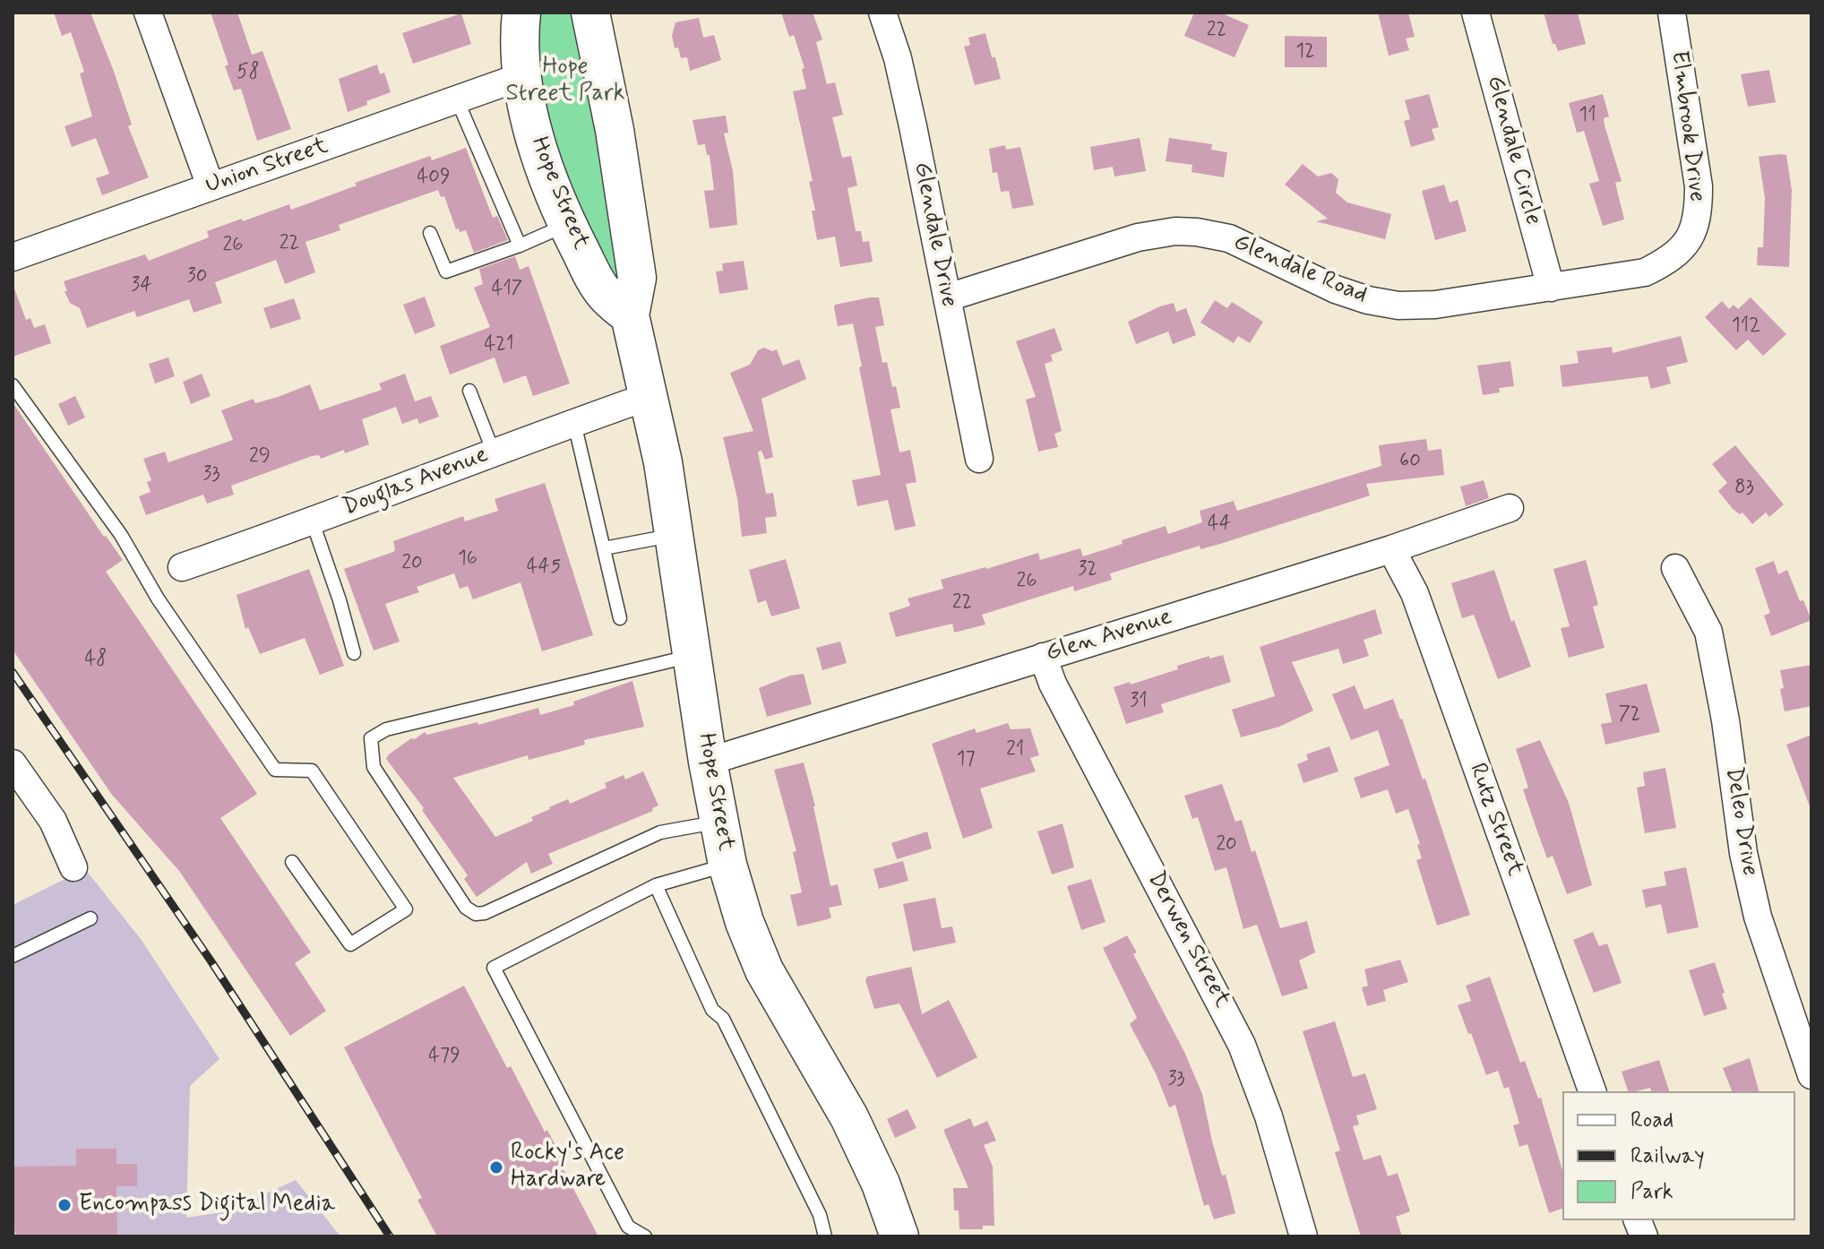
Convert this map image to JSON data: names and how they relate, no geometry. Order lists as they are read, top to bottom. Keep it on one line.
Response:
{"streets":{"main road":["Hope Street"],"street":["Elmbrook Drive","Glendale Circle","Union Street","Glendale Drive","Glendale Road","Douglas Avenue","Glen Avenue","Rutz Street","Deleo Drive","Derwen Street"]},"crossings":[["Elmbrook Drive","Glendale Road"],["Glendale Circle","Glendale Road"],["Union Street","Hope Street"],["Hope Street","Douglas Avenue"],["Hope Street","Glen Avenue"],["Glendale Drive","Glendale Road"],["Glen Avenue","Rutz Street"],["Glen Avenue","Derwen Street"]],"parks":["Hope Street Park"],"places":["Rocky's Ace Hardware","Encompass Digital Media"],"house_numbers":["22","12","58","11","409","22","26","30","34","417","112","421","29","60","33","83","44","16","20","445","32","26","22","48","31","72","21","17","20","479","33"],"legend":["Road","Railway","Park"]}
